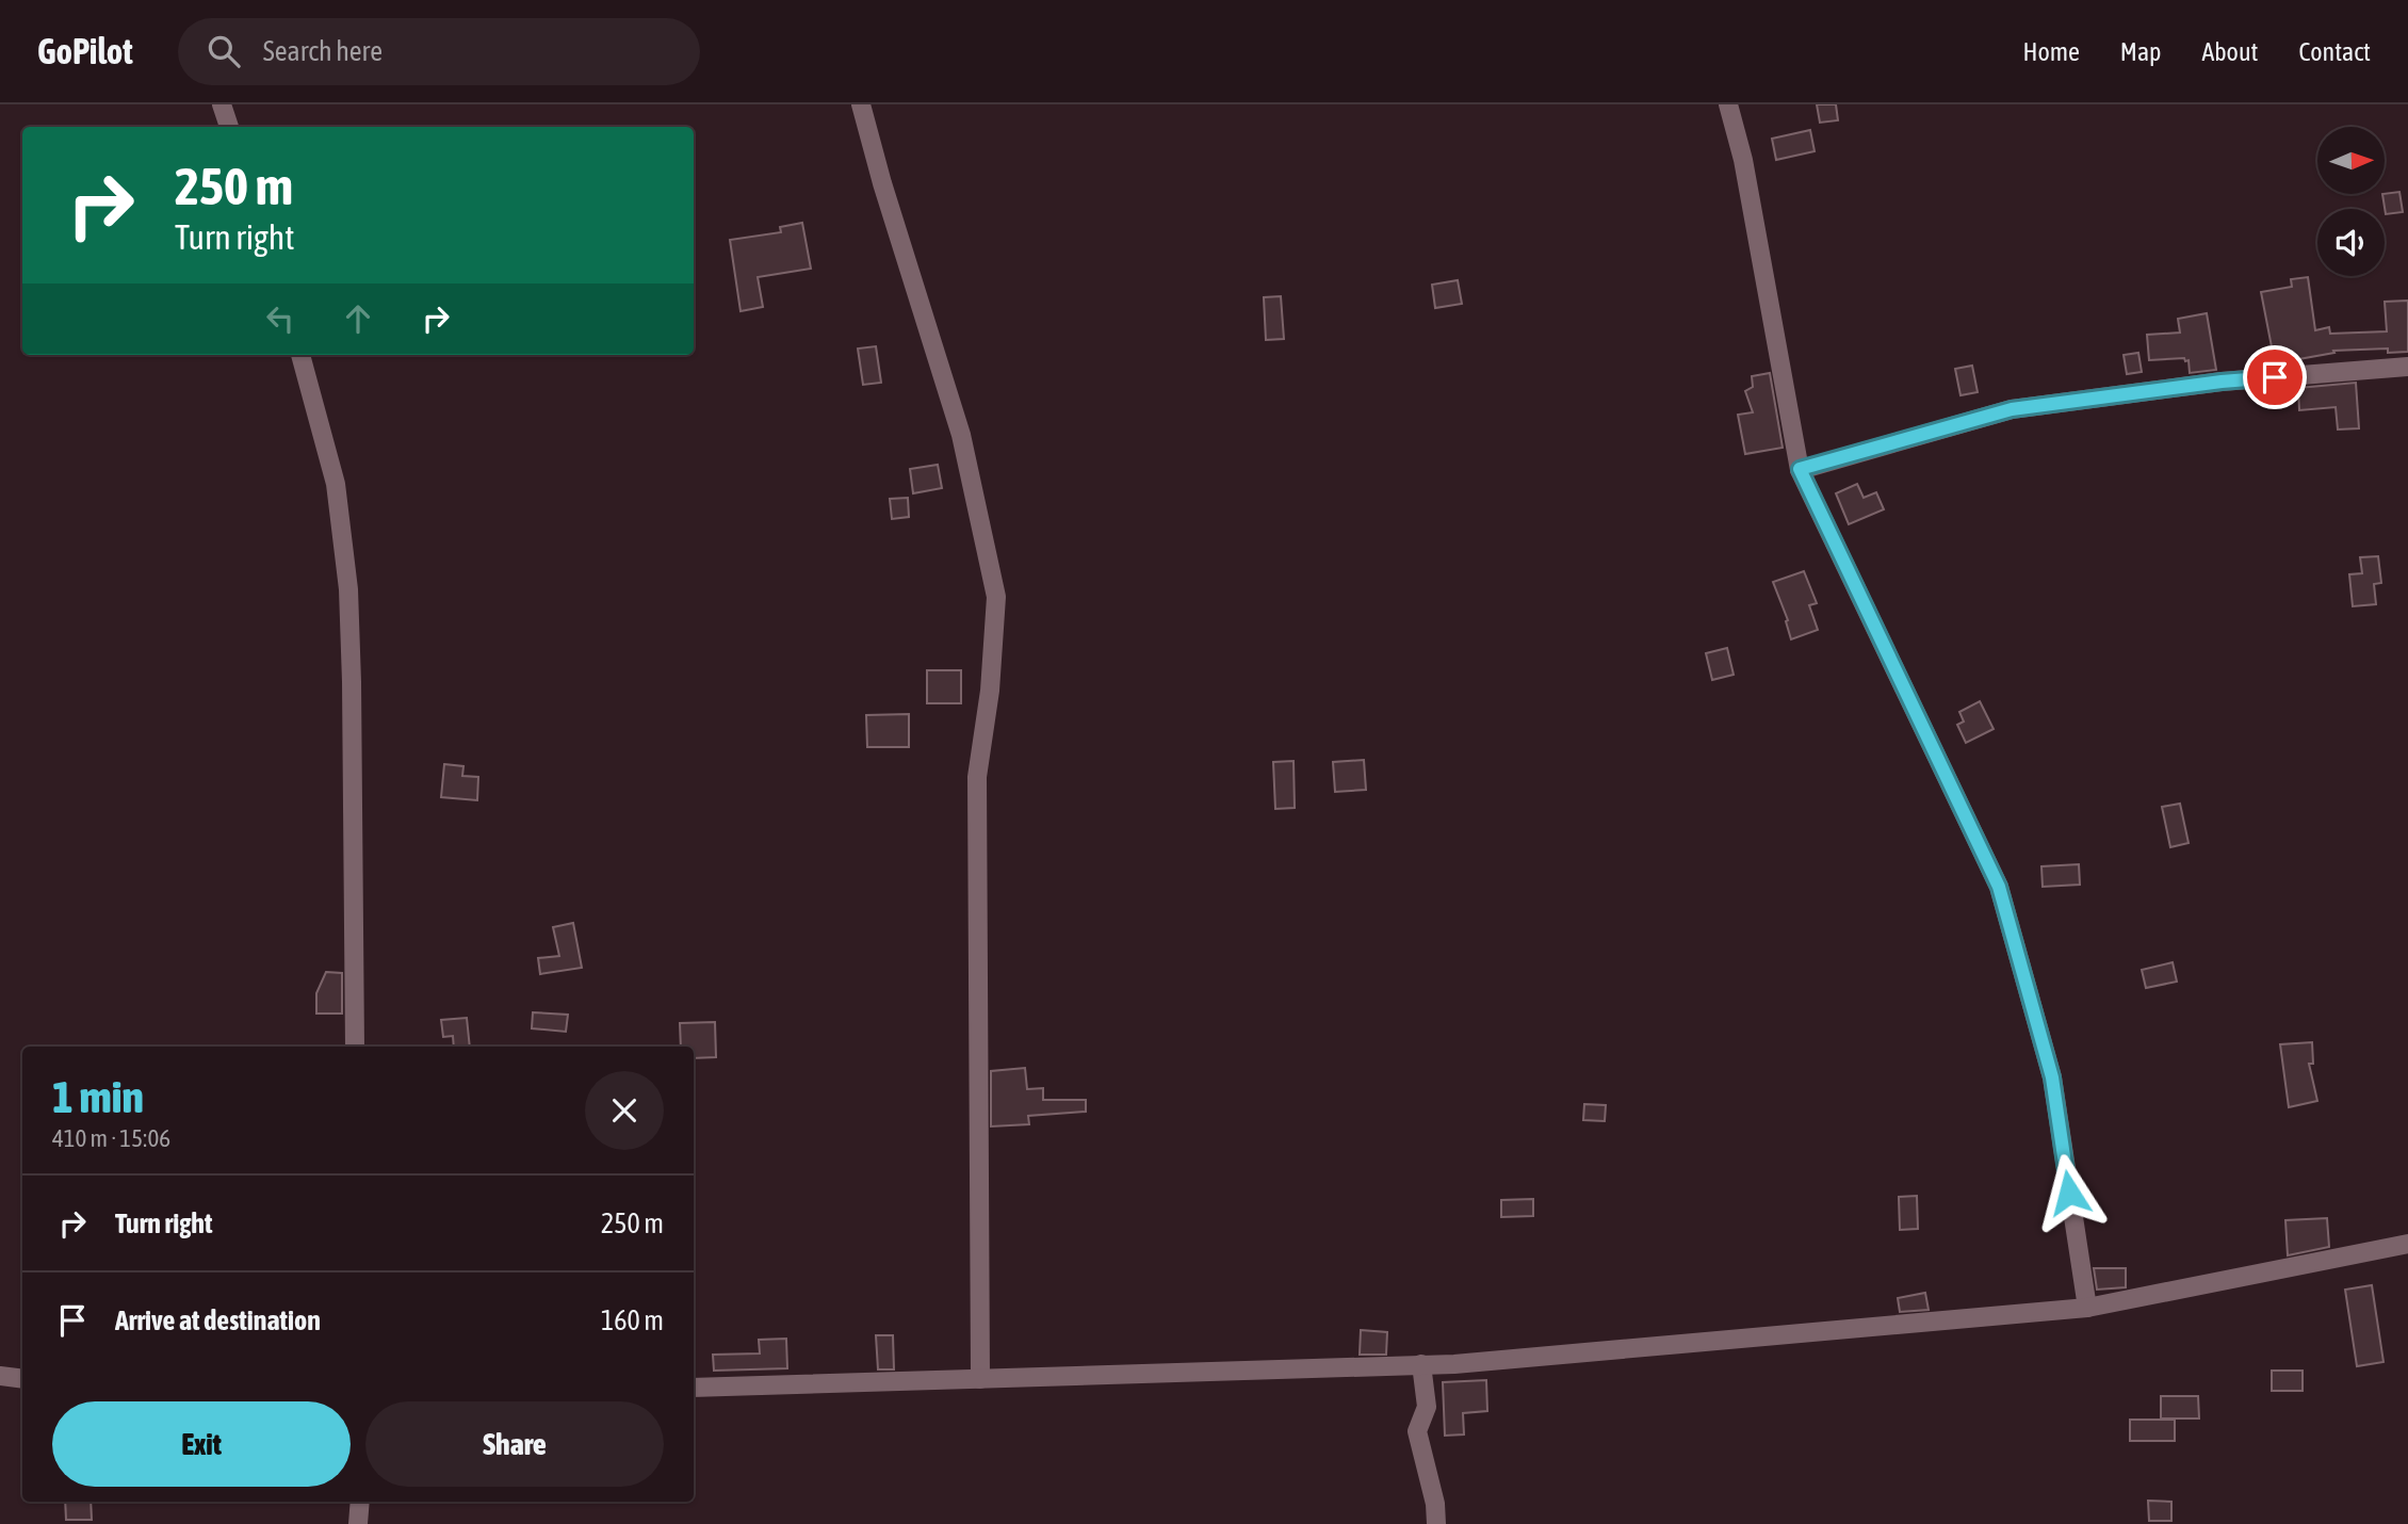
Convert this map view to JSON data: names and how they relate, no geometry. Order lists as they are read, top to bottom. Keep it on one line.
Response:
{"north":"right","page":{"header":"GoPilot","search":"Search here","nav":["Home","Map","About","Contact"],"turn":["250 m","Turn right"],"heading":["1 min","410 m · 15:06"],"list":[{"name":"Turn right","value":"250 m"},{"name":"Arrive at destination","value":"160 m"}],"buttons":["Exit","Share"]}}
